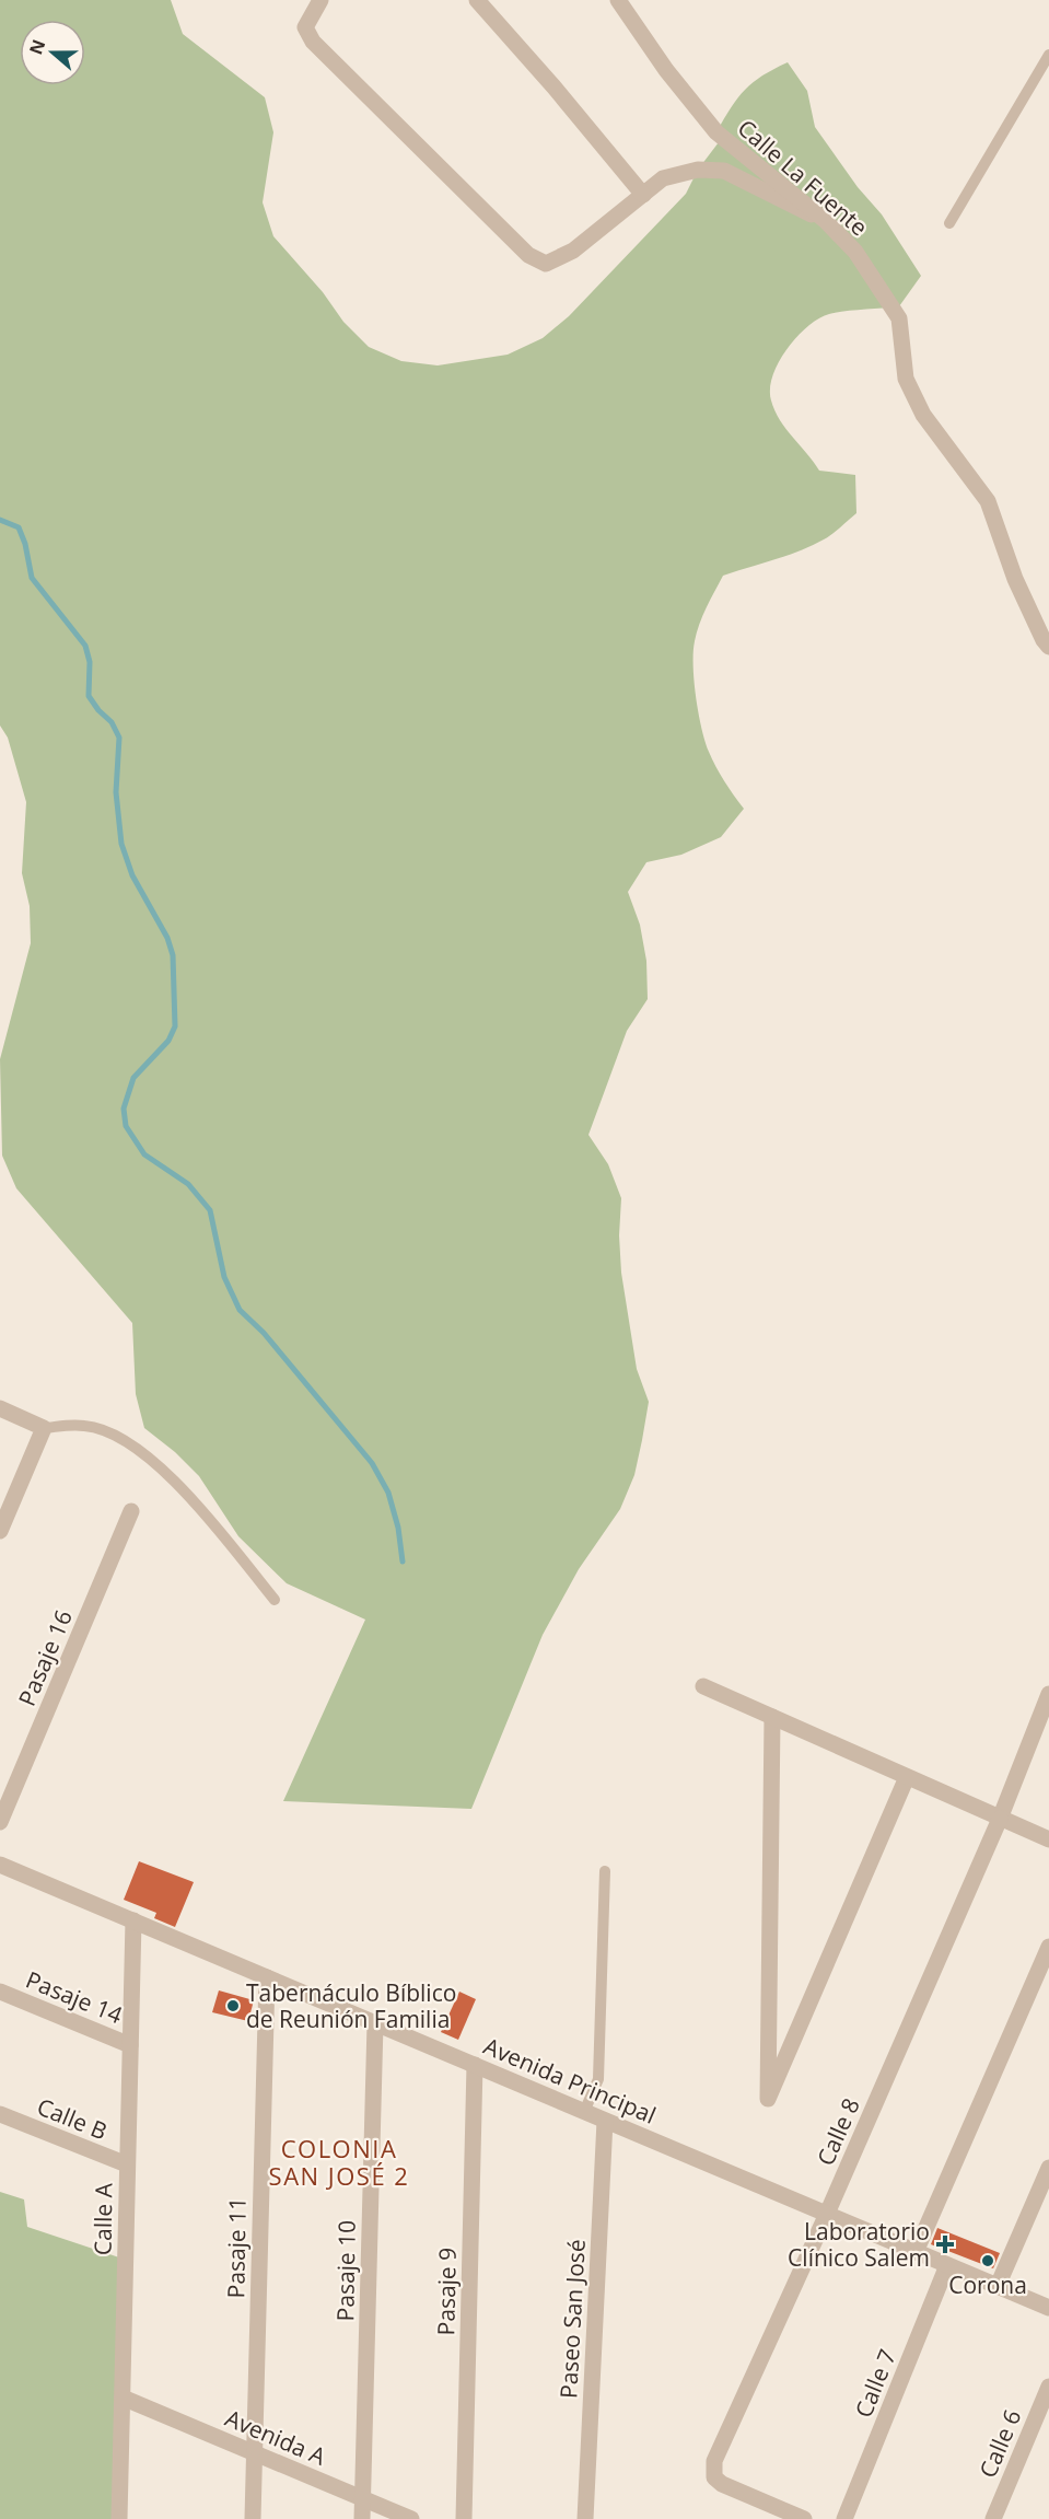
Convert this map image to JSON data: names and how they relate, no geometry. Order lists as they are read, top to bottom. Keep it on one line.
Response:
{"streets":{"street":["Calle La Fuente","Pasaje 16","Pasaje 14","Avenida Principal","Calle B","Calle 8","Calle A","Pasaje 11","Pasaje 10","Pasaje 9","Paseo San José","Calle 7","Avenida A","Calle 6"]},"crossings":[["Pasaje 14","Calle A"],["Avenida Principal","Calle 8"],["Avenida Principal","Calle A"],["Avenida Principal","Pasaje 11"],["Avenida Principal","Pasaje 10"],["Avenida Principal","Pasaje 9"],["Avenida Principal","Paseo San José"],["Avenida Principal","Calle 7"],["Calle B","Calle A"],["Calle A","Avenida A"],["Pasaje 11","Avenida A"],["Pasaje 10","Avenida A"]],"districts":["COLONIA SAN JOSÉ 2"],"places":{"other":["Tabernáculo Bíblico de Reunión Familia","Corona"],"health":["Laboratorio Clínico Salem"]},"north":"left"}
